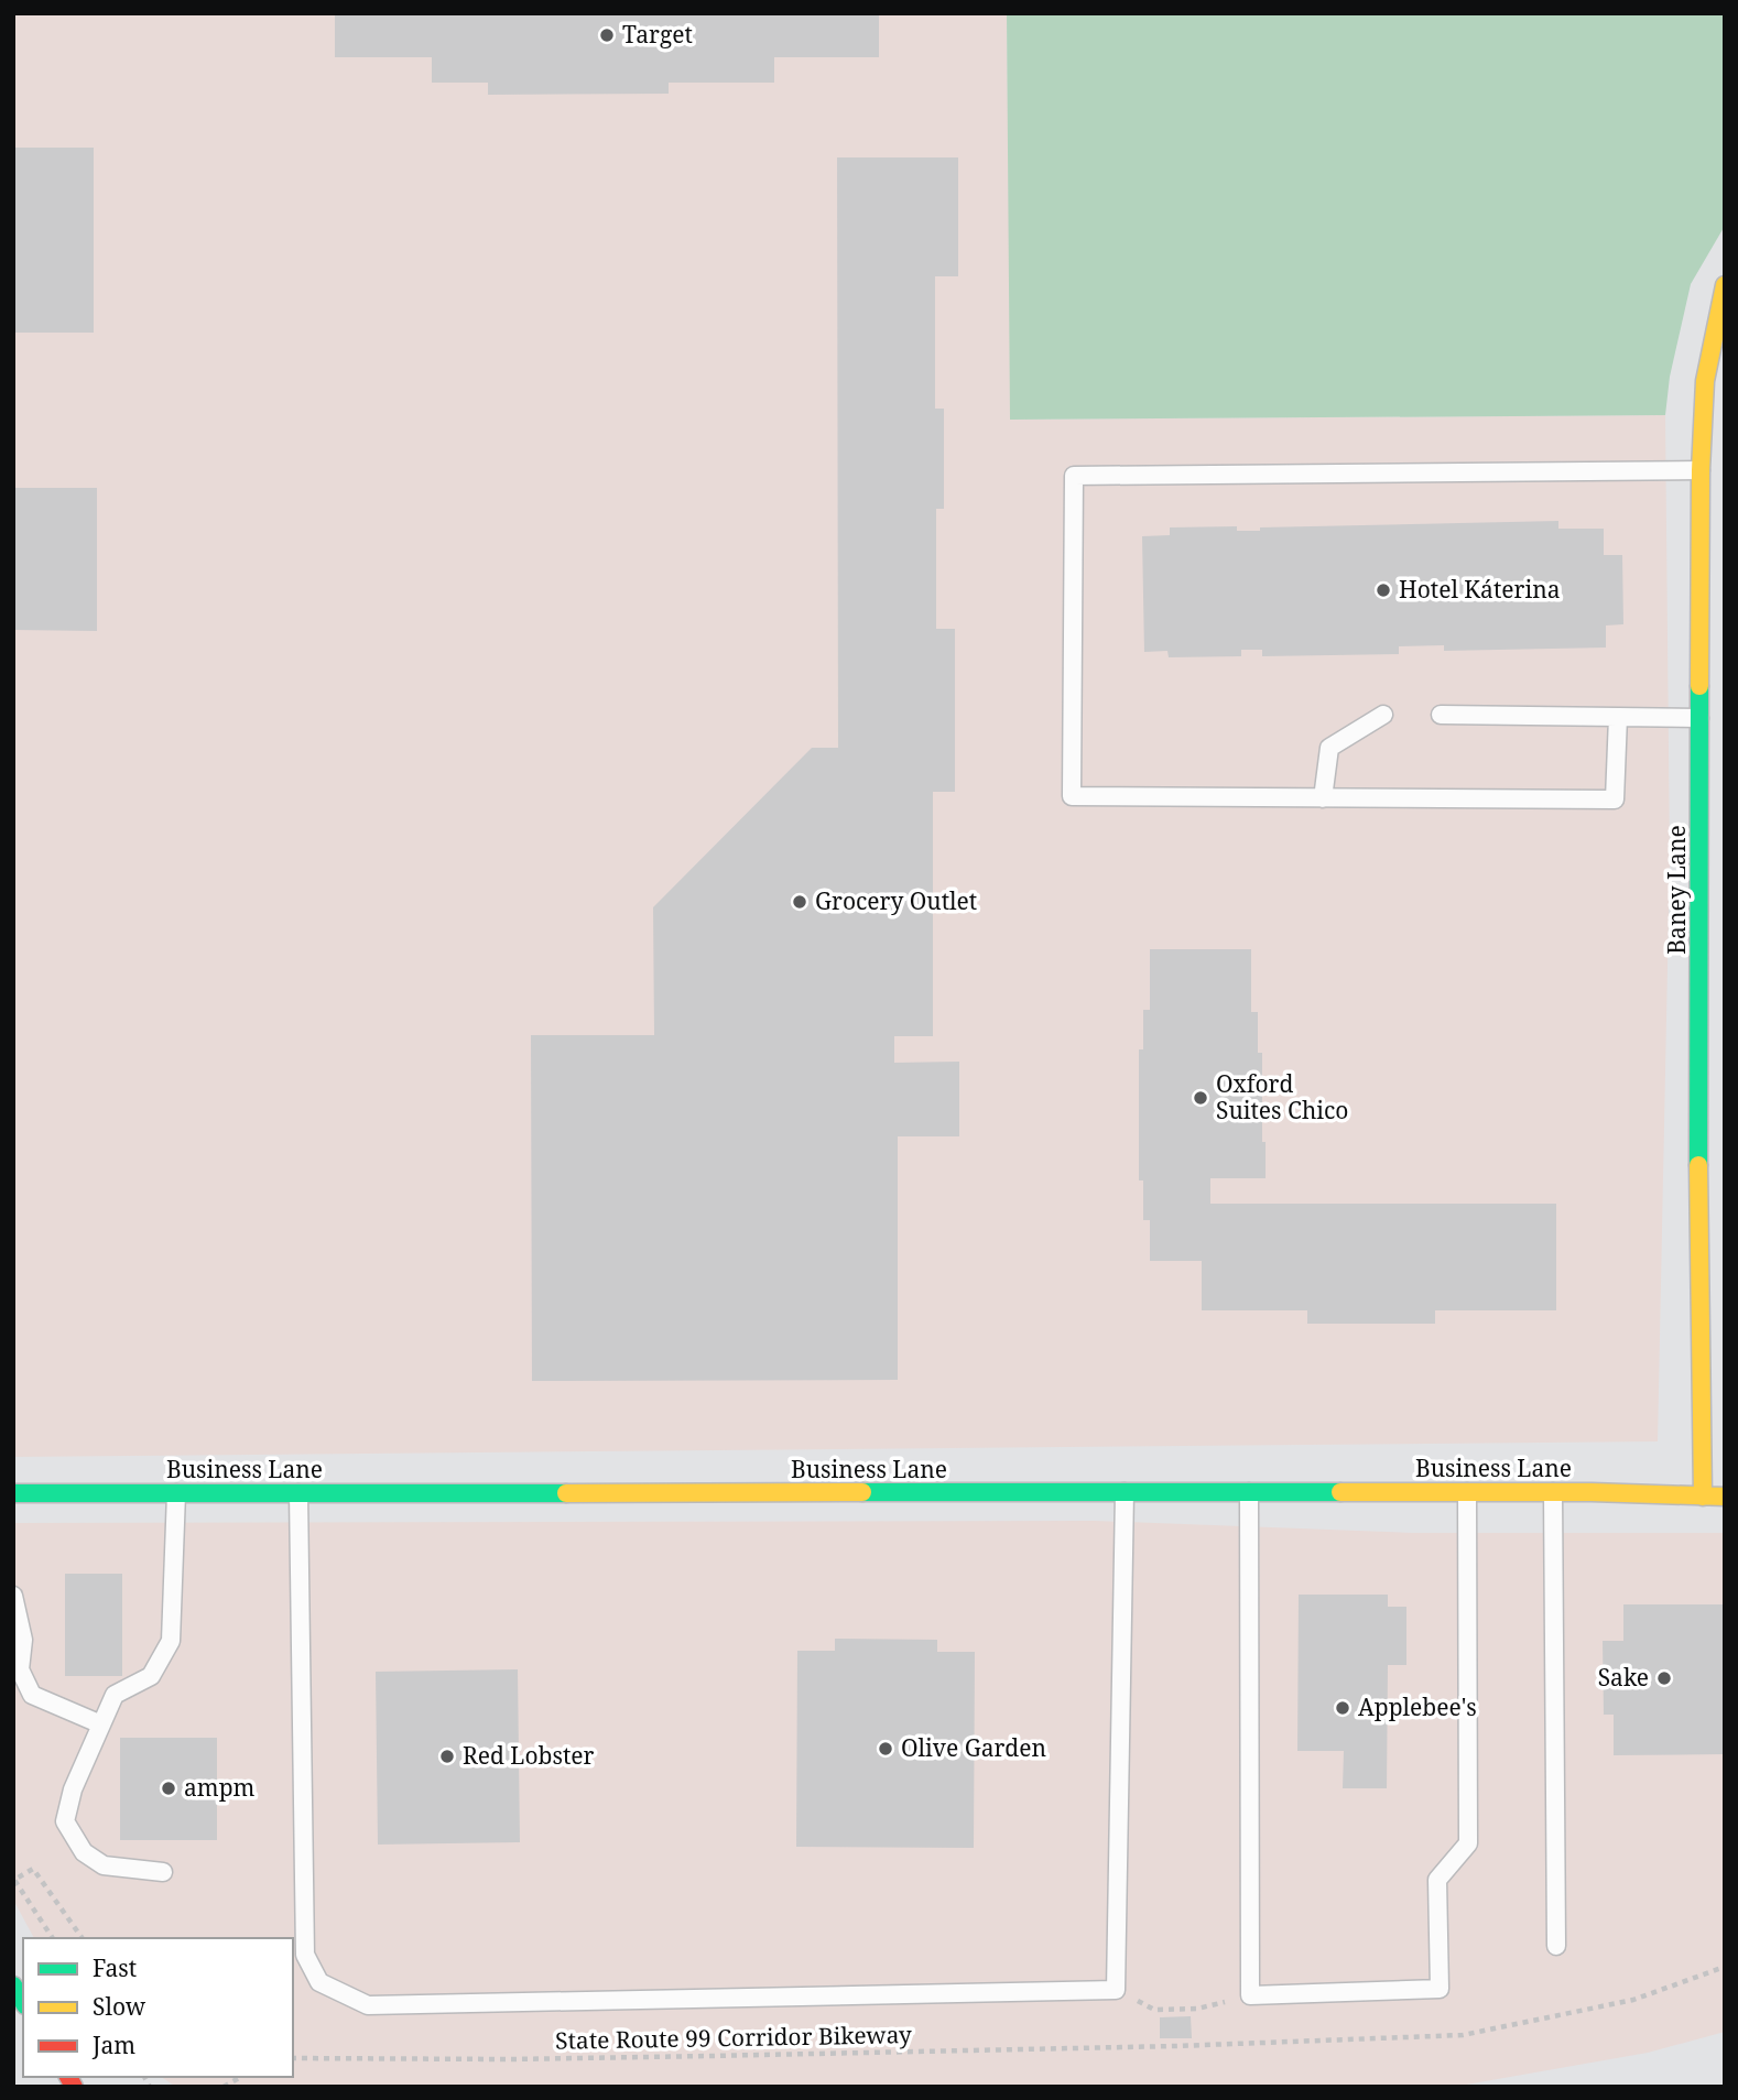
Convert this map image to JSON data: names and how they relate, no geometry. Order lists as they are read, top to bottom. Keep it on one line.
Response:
{"streets":{"street":["Baney Lane","Business Lane"],"path":["State Route 99 Corridor Bikeway"]},"crossings":[["Baney Lane","Business Lane"]],"places":["Target","Hotel Káterina","Grocery Outlet","Oxford Suites Chico","Sake","Applebee's","Olive Garden","Red Lobster","ampm"],"legend":["Fast","Slow","Jam"]}
